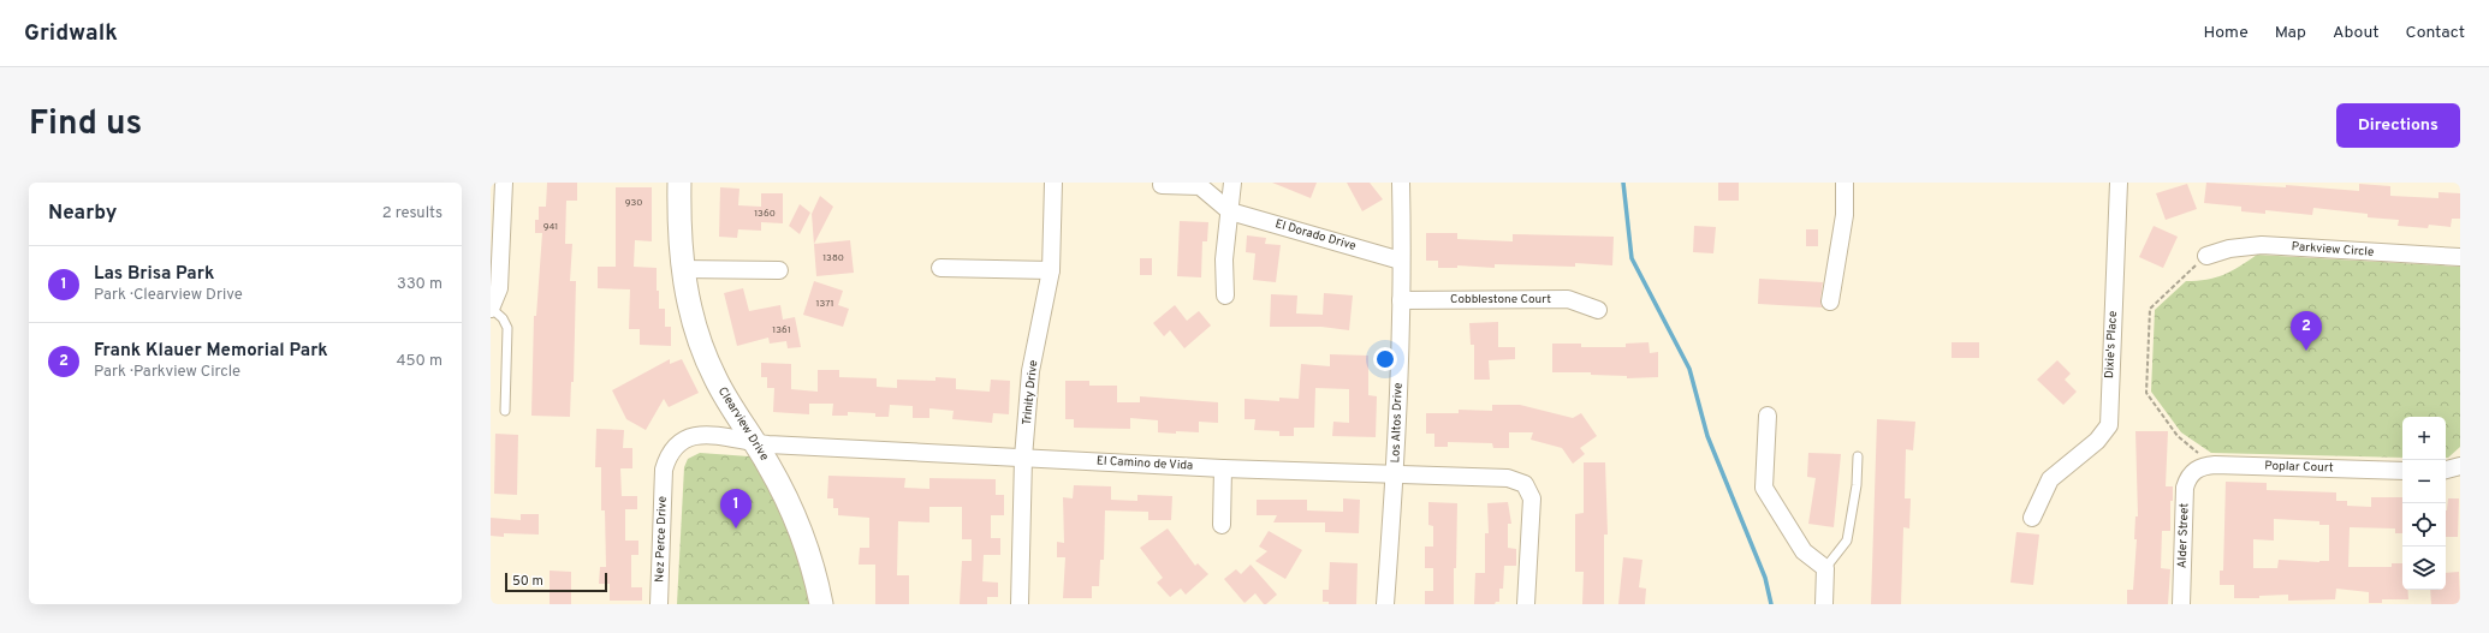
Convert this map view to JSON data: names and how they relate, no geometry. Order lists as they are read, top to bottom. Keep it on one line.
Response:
{"streets":{"street":["El Dorado Drive","Parkview Circle","Cobblestone Court","Dixie's Place","Trinity Drive","Los Altos Drive","Clearview Drive","El Camino de Vida","Poplar Court","Alder Street","Nez Perce Drive"]},"crossings":[["El Dorado Drive","Los Altos Drive"],["Cobblestone Court","Los Altos Drive"],["Trinity Drive","El Camino de Vida"],["Los Altos Drive","El Camino de Vida"],["Clearview Drive","El Camino de Vida"],["El Camino de Vida","Nez Perce Drive"],["Poplar Court","Alder Street"]],"house_numbers":["930","1360","941","1380","1371","1361"],"scale_bar":"50 m","page":{"header":"Gridwalk","nav":["Home","Map","About","Contact"],"title":"Find us","buttons":"Directions","heading":["Nearby","2 results"],"list":[{"mark":"1","name":"Las Brisa Park","note":"Park · Clearview Drive","value":"330 m"},{"mark":"2","name":"Frank Klauer Memorial Park","note":"Park · Parkview Circle","value":"450 m"}],"pins":["2","1"],"map_buttons":["+","−"],"scale":"50 m"}}
